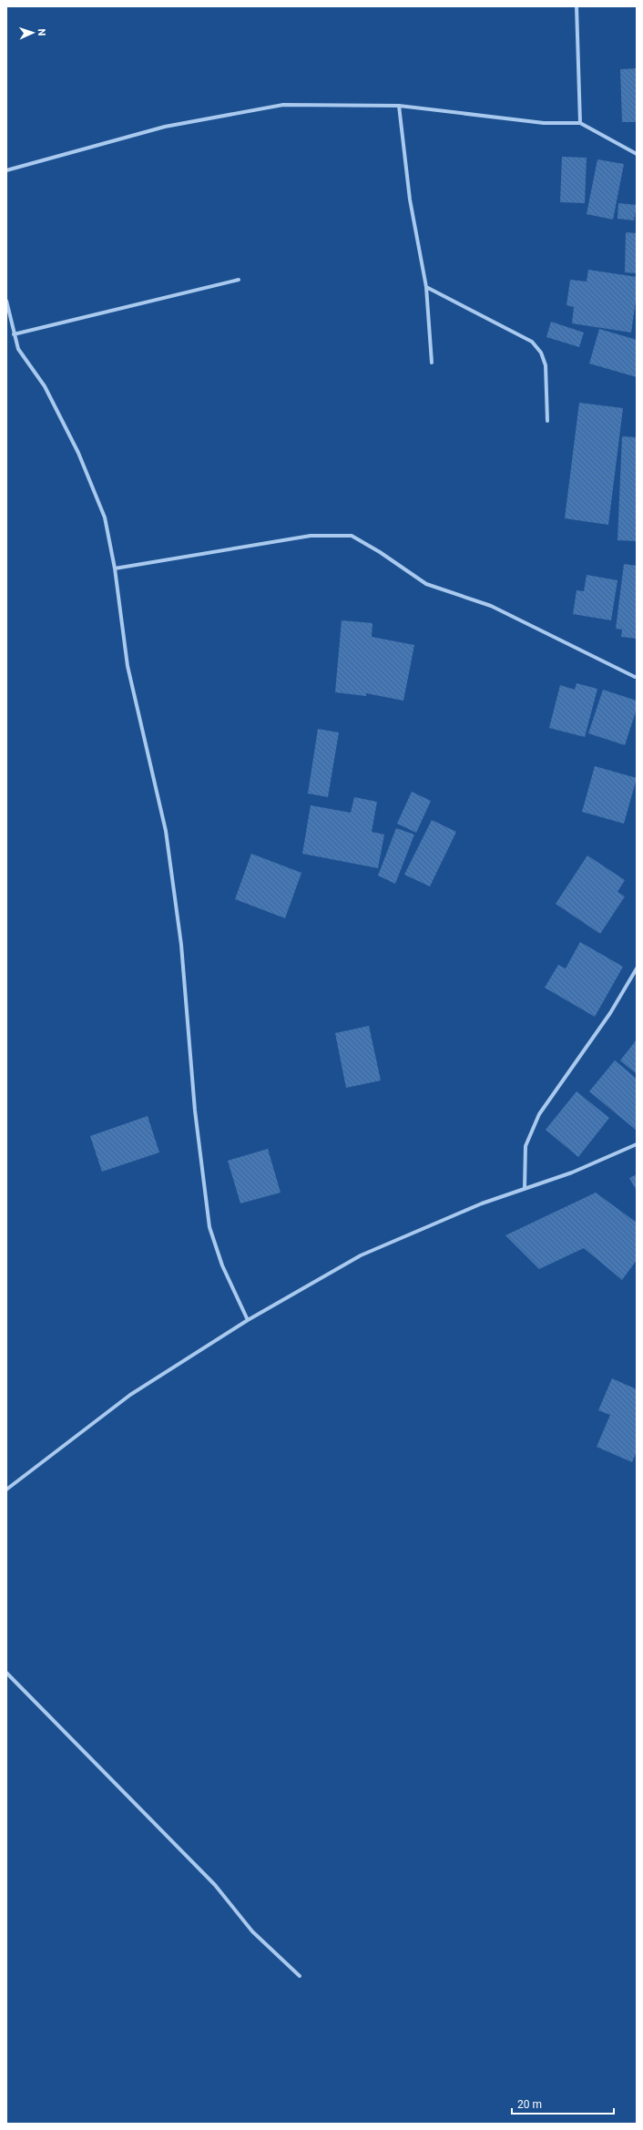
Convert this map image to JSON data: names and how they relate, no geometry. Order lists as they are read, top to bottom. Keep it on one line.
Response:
{"scale_bar":"20 m","north":"right"}
